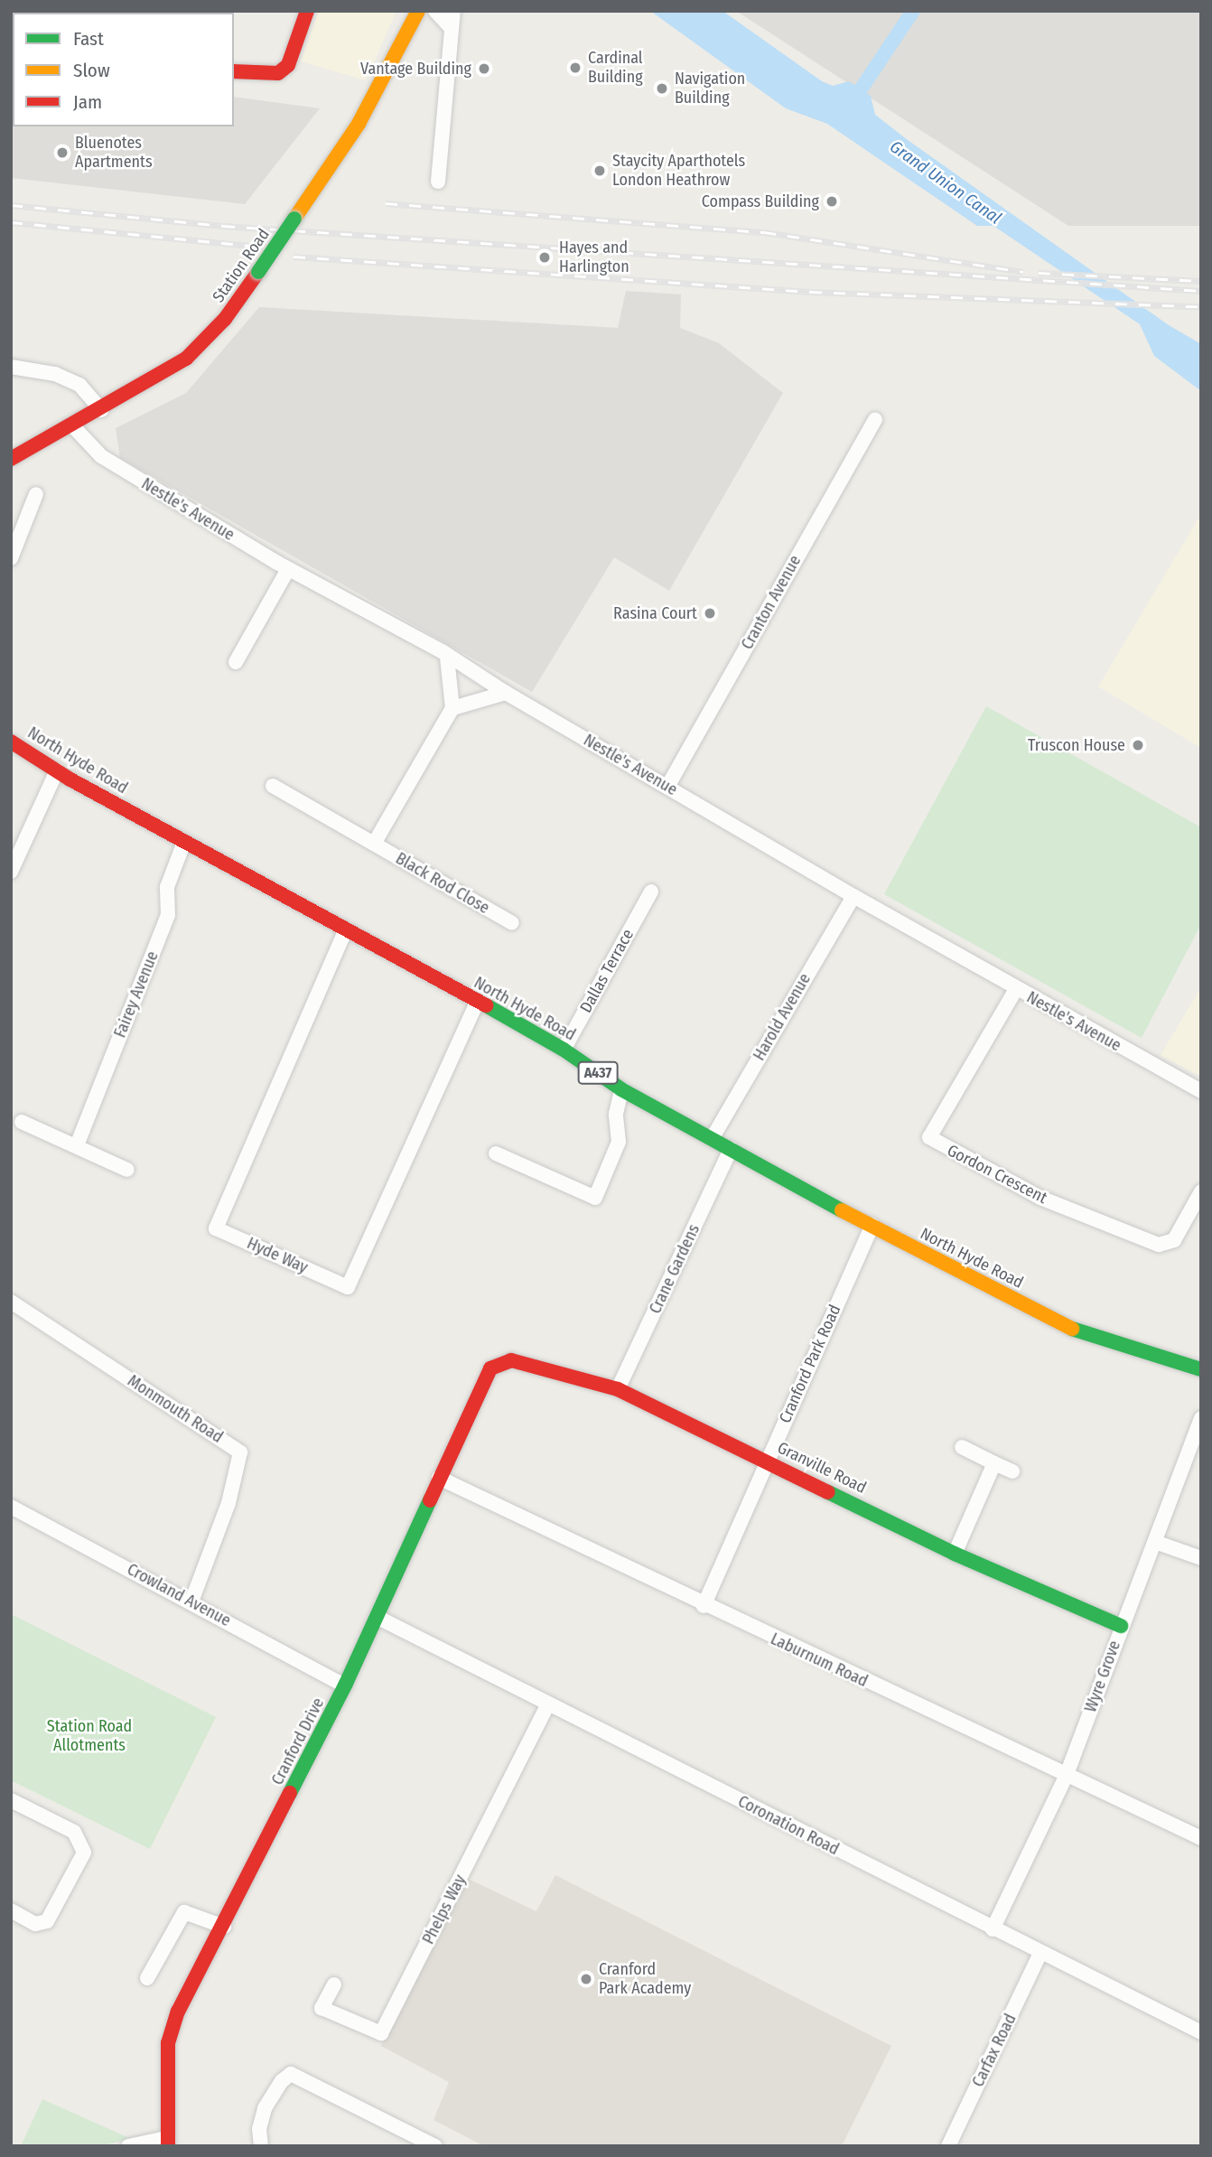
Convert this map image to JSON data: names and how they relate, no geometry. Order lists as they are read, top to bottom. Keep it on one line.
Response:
{"streets":{"street":["Station Road","Nestle's Avenue","Cranton Avenue","North Hyde Road","Black Rod Close","Dallas Terrace","Fairey Avenue","Harold Avenue","A437","Gordon Crescent","Hyde Way","Crane Gardens","Cranford Park Road","Monmouth Road","Granville Road","Crowland Avenue","Laburnum Road","Wyre Grove","Cranford Drive","Coronation Road","Phelps Way","Carfax Road"]},"crossings":[["Station Road","Nestle's Avenue"],["Nestle's Avenue","Cranton Avenue"],["Nestle's Avenue","Harold Avenue"],["Nestle's Avenue","Gordon Crescent"],["North Hyde Road","Dallas Terrace"],["North Hyde Road","Fairey Avenue"],["North Hyde Road","Harold Avenue"],["North Hyde Road","Hyde Way"],["North Hyde Road","Crane Gardens"],["North Hyde Road","Cranford Park Road"],["Crane Gardens","Granville Road"],["Cranford Park Road","Granville Road"],["Cranford Park Road","Laburnum Road"],["Monmouth Road","Crowland Avenue"],["Granville Road","Wyre Grove"],["Granville Road","Cranford Drive"],["Crowland Avenue","Cranford Drive"],["Laburnum Road","Wyre Grove"],["Laburnum Road","Cranford Drive"],["Wyre Grove","Coronation Road"],["Cranford Drive","Coronation Road"],["Coronation Road","Phelps Way"],["Coronation Road","Carfax Road"]],"water":["Grand Union Canal"],"parks":["Station Road Allotments"],"places":["Cardinal Building","Vantage Building","Navigation Building","Bluenotes Apartments","Staycity Aparthotels London Heathrow","Compass Building","Hayes and Harlington","Rasina Court","Truscon House","Cranford Park Academy"],"legend":["Fast","Slow","Jam"]}
